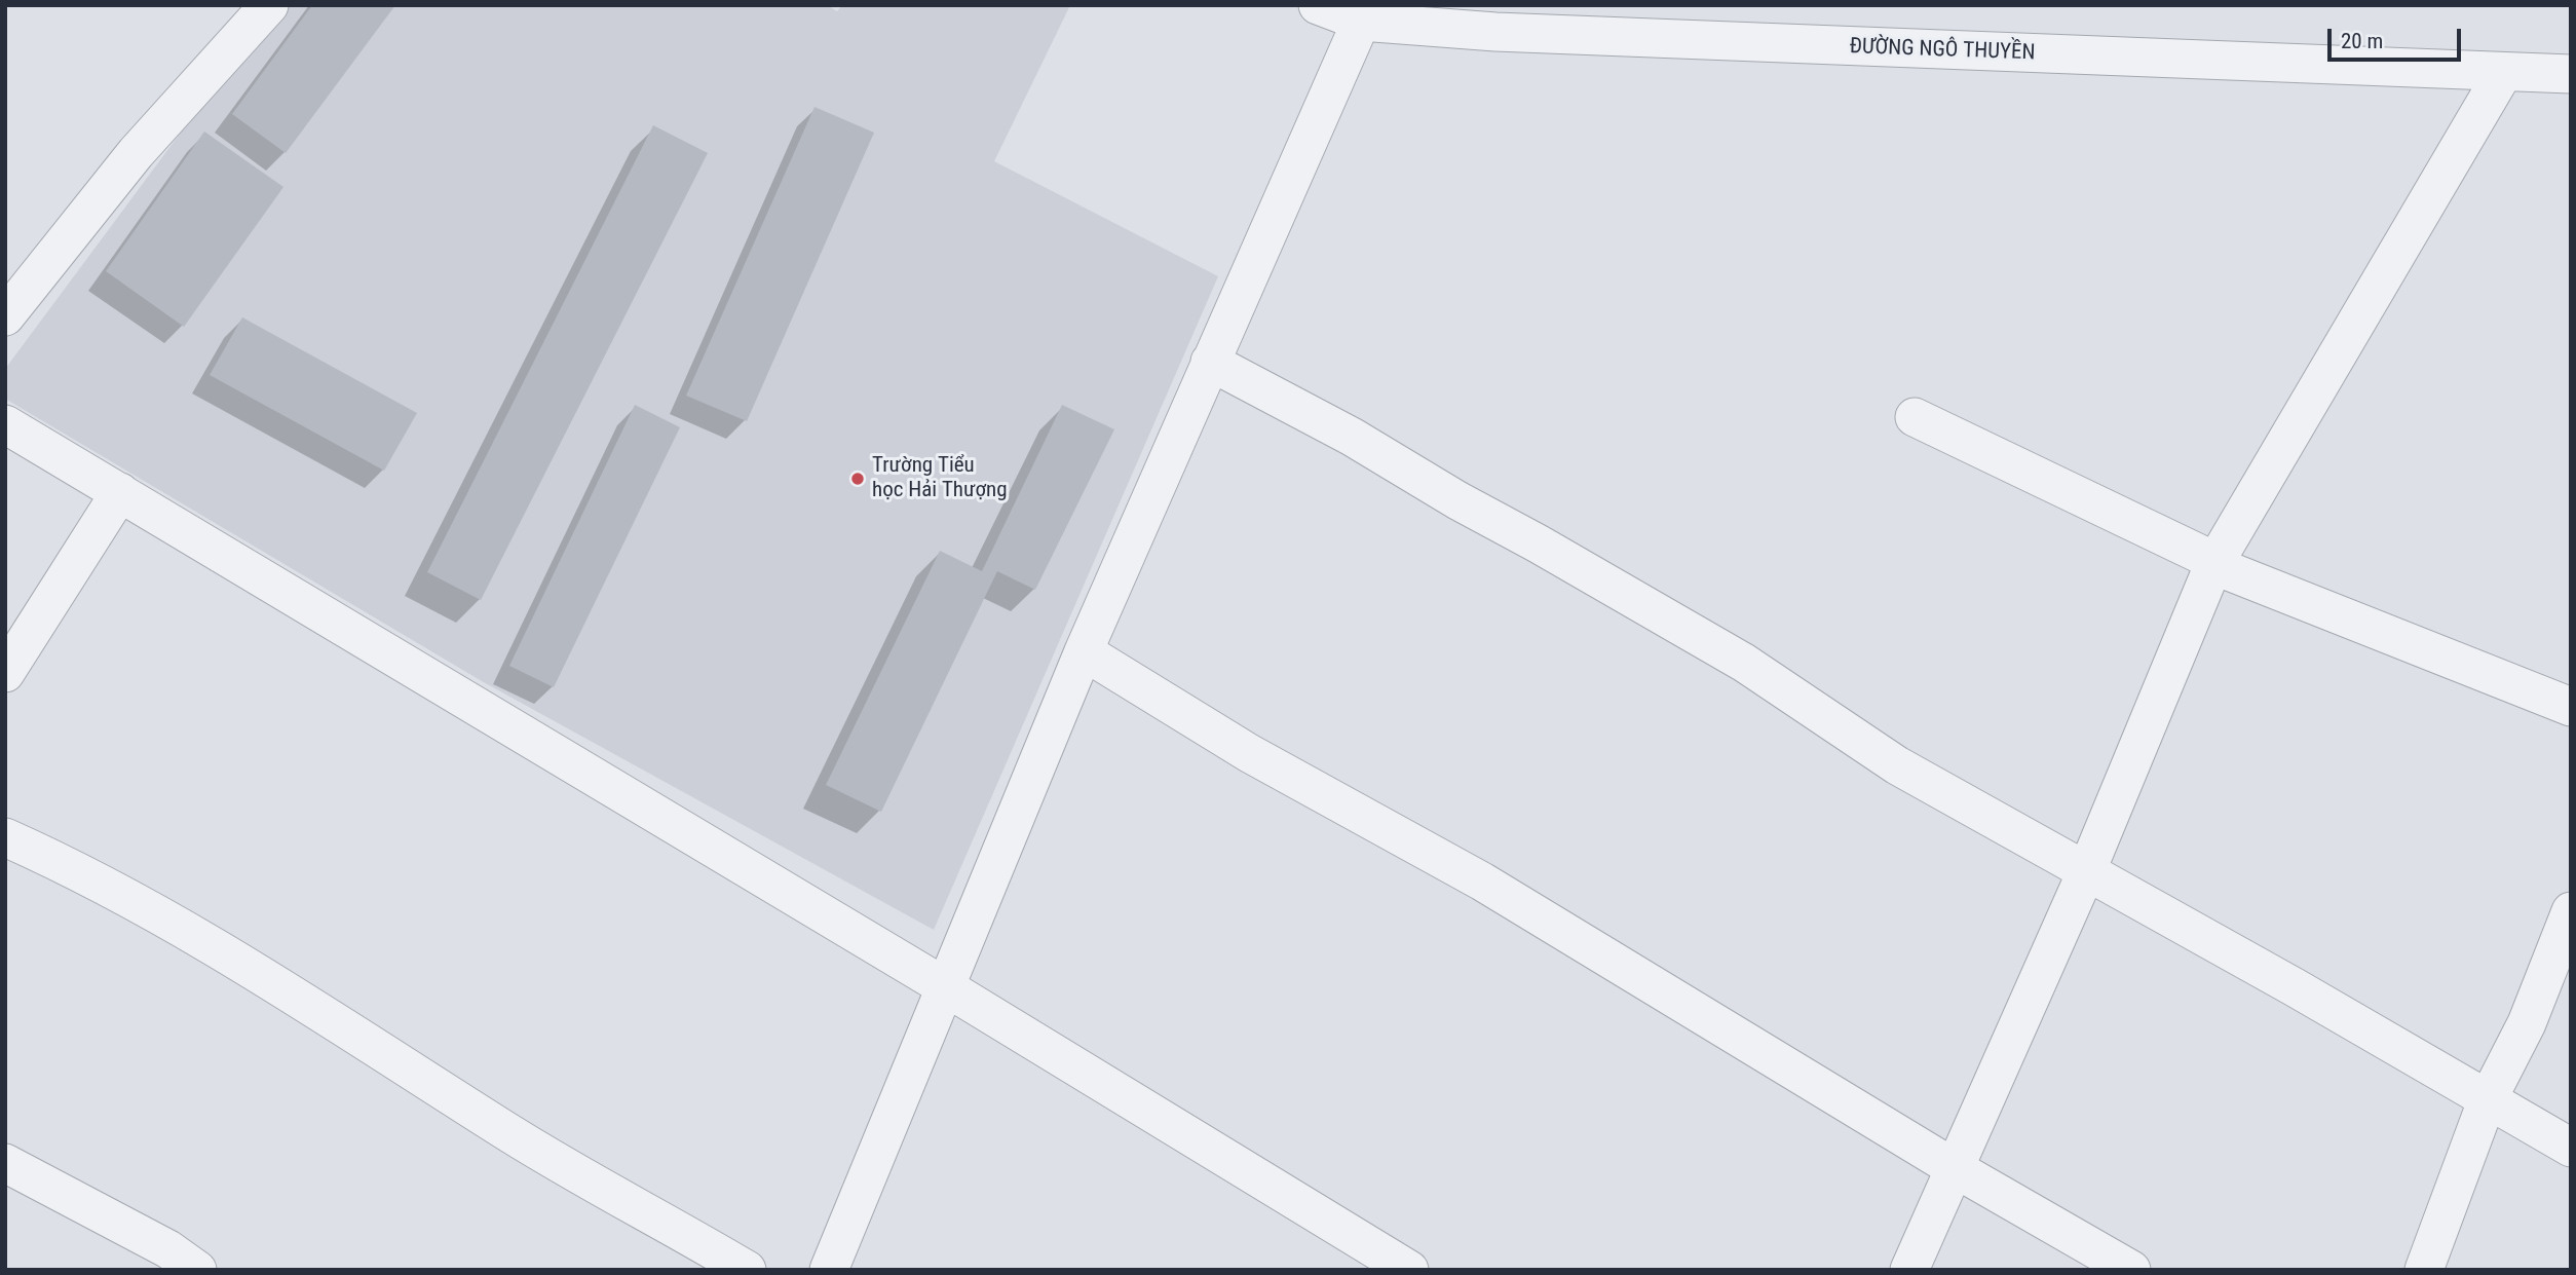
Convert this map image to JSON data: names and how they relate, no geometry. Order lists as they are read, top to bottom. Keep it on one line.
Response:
{"streets":{"street":["ĐƯỜNG NGÔ THUYỀN"]},"places":["Trường Tiểu học Hải Thượng"],"scale_bar":"20 m"}
